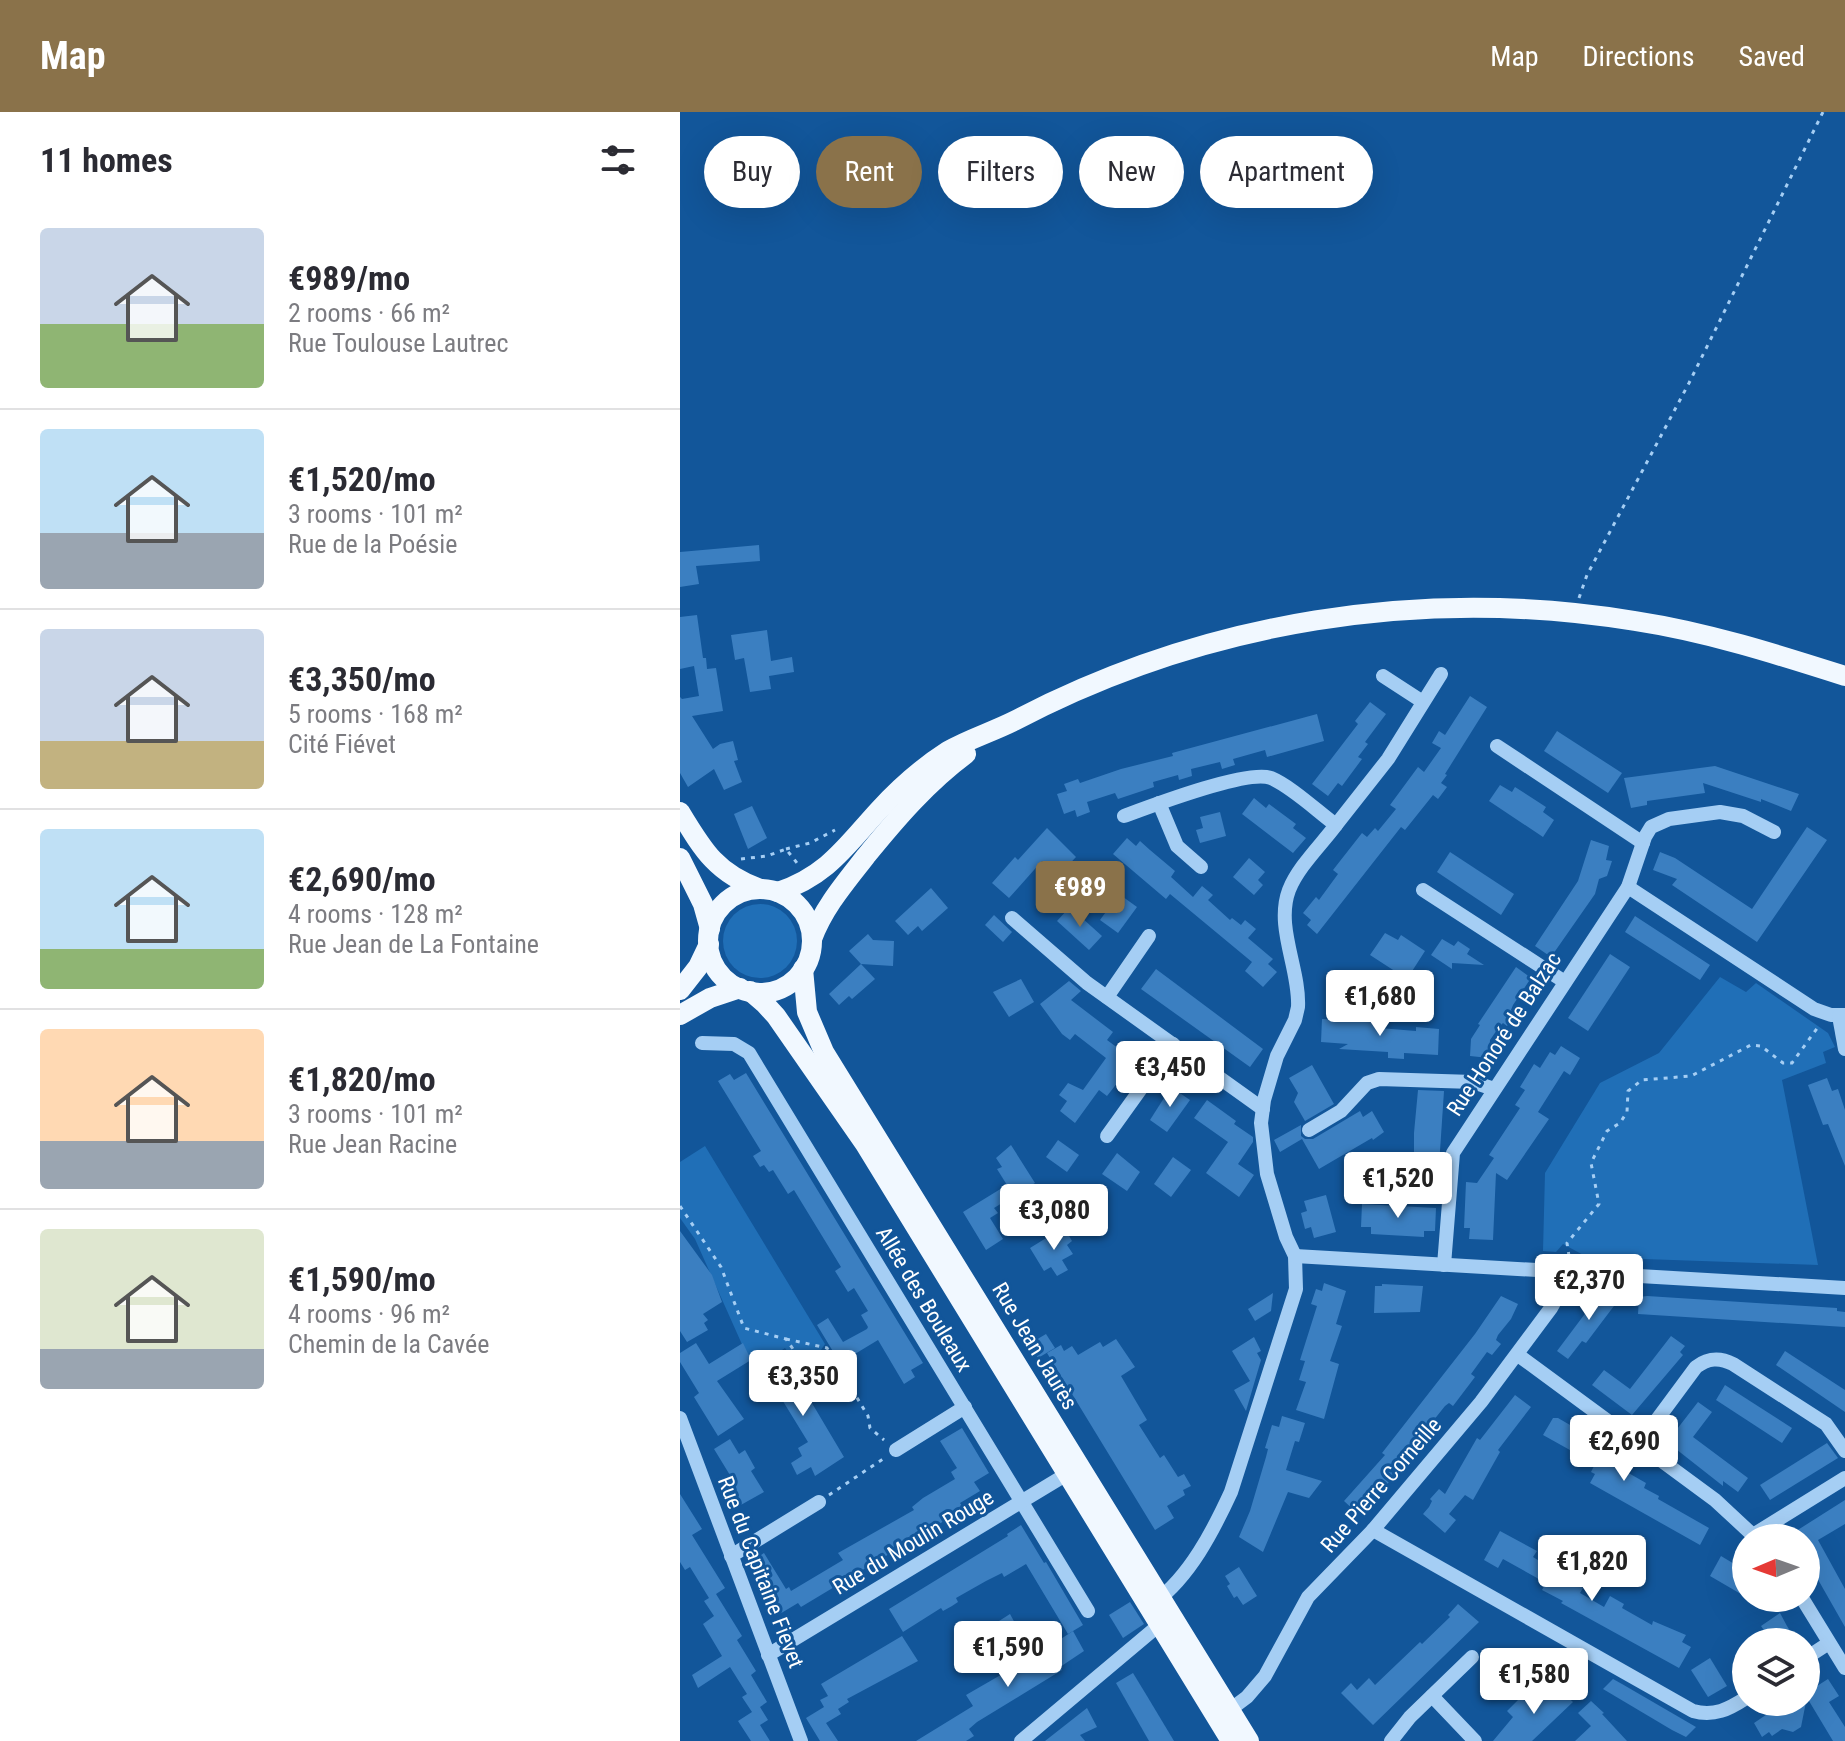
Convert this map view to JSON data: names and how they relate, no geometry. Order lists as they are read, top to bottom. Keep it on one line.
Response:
{"streets":{"main road":["Rue Jean Jaurès"],"street":["Rue Honoré de Balzac","Allée des Bouleaux","Rue Pierre Corneille","Rue du Moulin Rouge","Rue du Capitaine Fievet"]},"crossings":[["Allée des Bouleaux","Rue du Moulin Rouge"],["Rue Jean Jaurès","Rue Pierre Corneille"],["Rue Jean Jaurès","Rue du Moulin Rouge"],["Rue du Moulin Rouge","Rue du Capitaine Fievet"]],"north":"left","page":{"header":"Map","nav":["Map","Directions","Saved"],"heading":"11 homes","chip":["Buy","Rent","Filters","New","Apartment"],"list":[{"name":"€989/mo","note":"2 rooms · 66 m² · Rue Toulouse Lautrec"},{"name":"€1,520/mo","note":"3 rooms · 101 m² · Rue de la Poésie"},{"name":"€3,350/mo","note":"5 rooms · 168 m² · Cité Fiévet"},{"name":"€2,690/mo","note":"4 rooms · 128 m² · Rue Jean de La Fontaine"},{"name":"€1,820/mo","note":"3 rooms · 101 m² · Rue Jean Racine"},{"name":"€1,590/mo","note":"4 rooms · 96 m² · Chemin de la Cavée"}],"price":["€989","€1,680","€3,450","€1,520","€3,080","€2,370","€3,350","€2,690","€1,820","€1,590","€1,580"]}}
